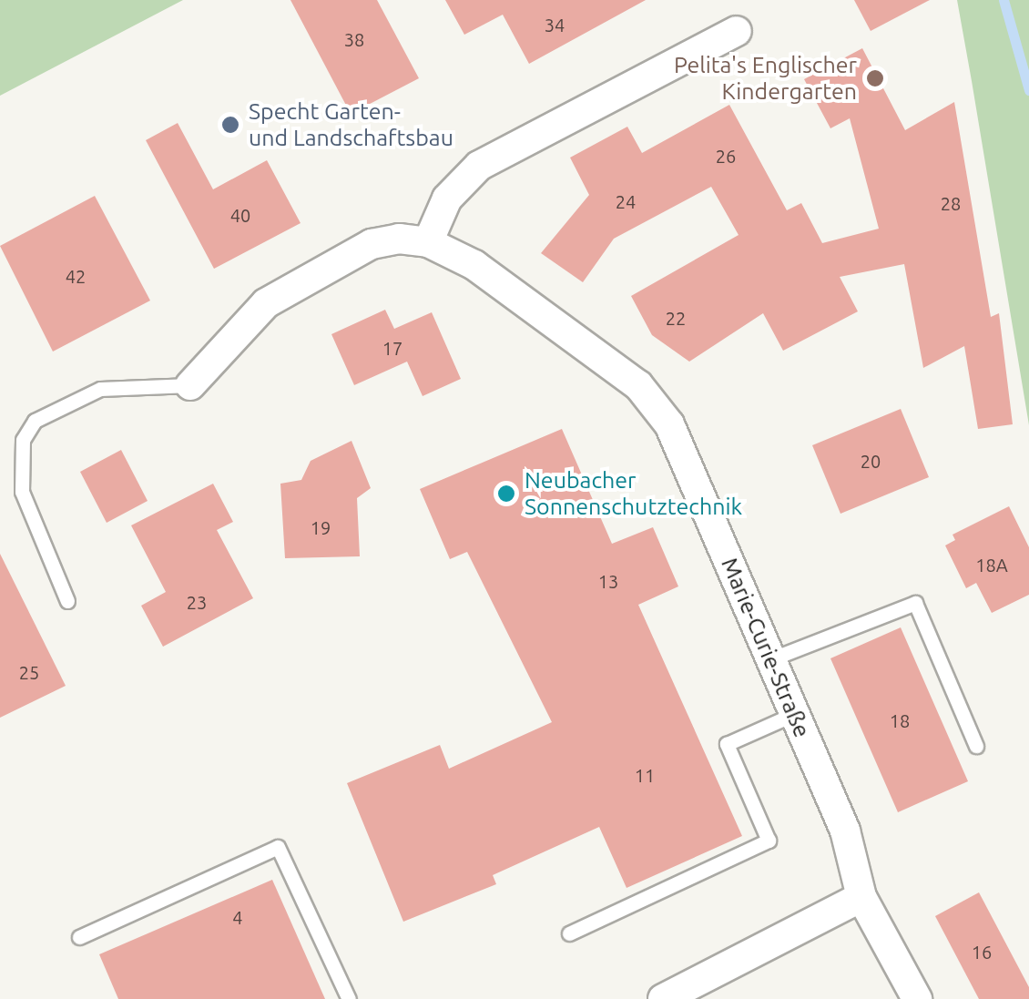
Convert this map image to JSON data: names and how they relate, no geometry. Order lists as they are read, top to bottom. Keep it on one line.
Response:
{"streets":{"street":["Marie-Curie-Straße"]},"places":["Pelita's Englischer Kindergarten","Specht Garten- und Landschaftsbau","Neubacher Sonnenschutztechnik"],"house_numbers":["34","38","26","24","28","40","42","22","17","20","19","18A","13","23","25","18","11","4","16"]}
